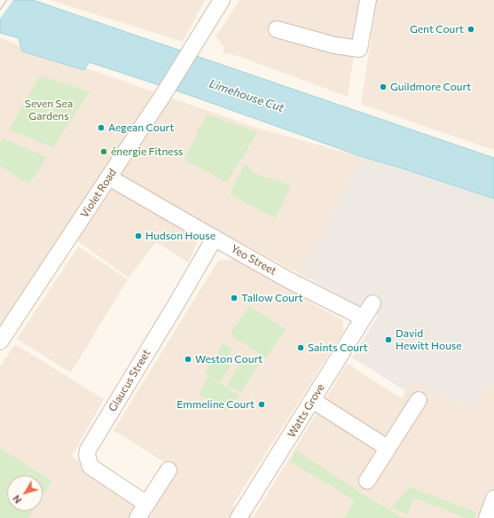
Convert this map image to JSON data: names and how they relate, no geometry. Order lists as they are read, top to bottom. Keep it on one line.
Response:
{"streets":{"street":["Violet Road","Yeo Street","Glaucus Street","Watts Grove"]},"crossings":[["Violet Road","Yeo Street"],["Yeo Street","Glaucus Street"],["Yeo Street","Watts Grove"]],"water":["Limehouse Cut"],"parks":["Seven Sea Gardens"],"places":["Gent Court","Guildmore Court","Aegean Court","énergie Fitness","Hudson House","Tallow Court","David Hewitt House","Saints Court","Weston Court","Emmeline Court"],"north":"bottom left"}
